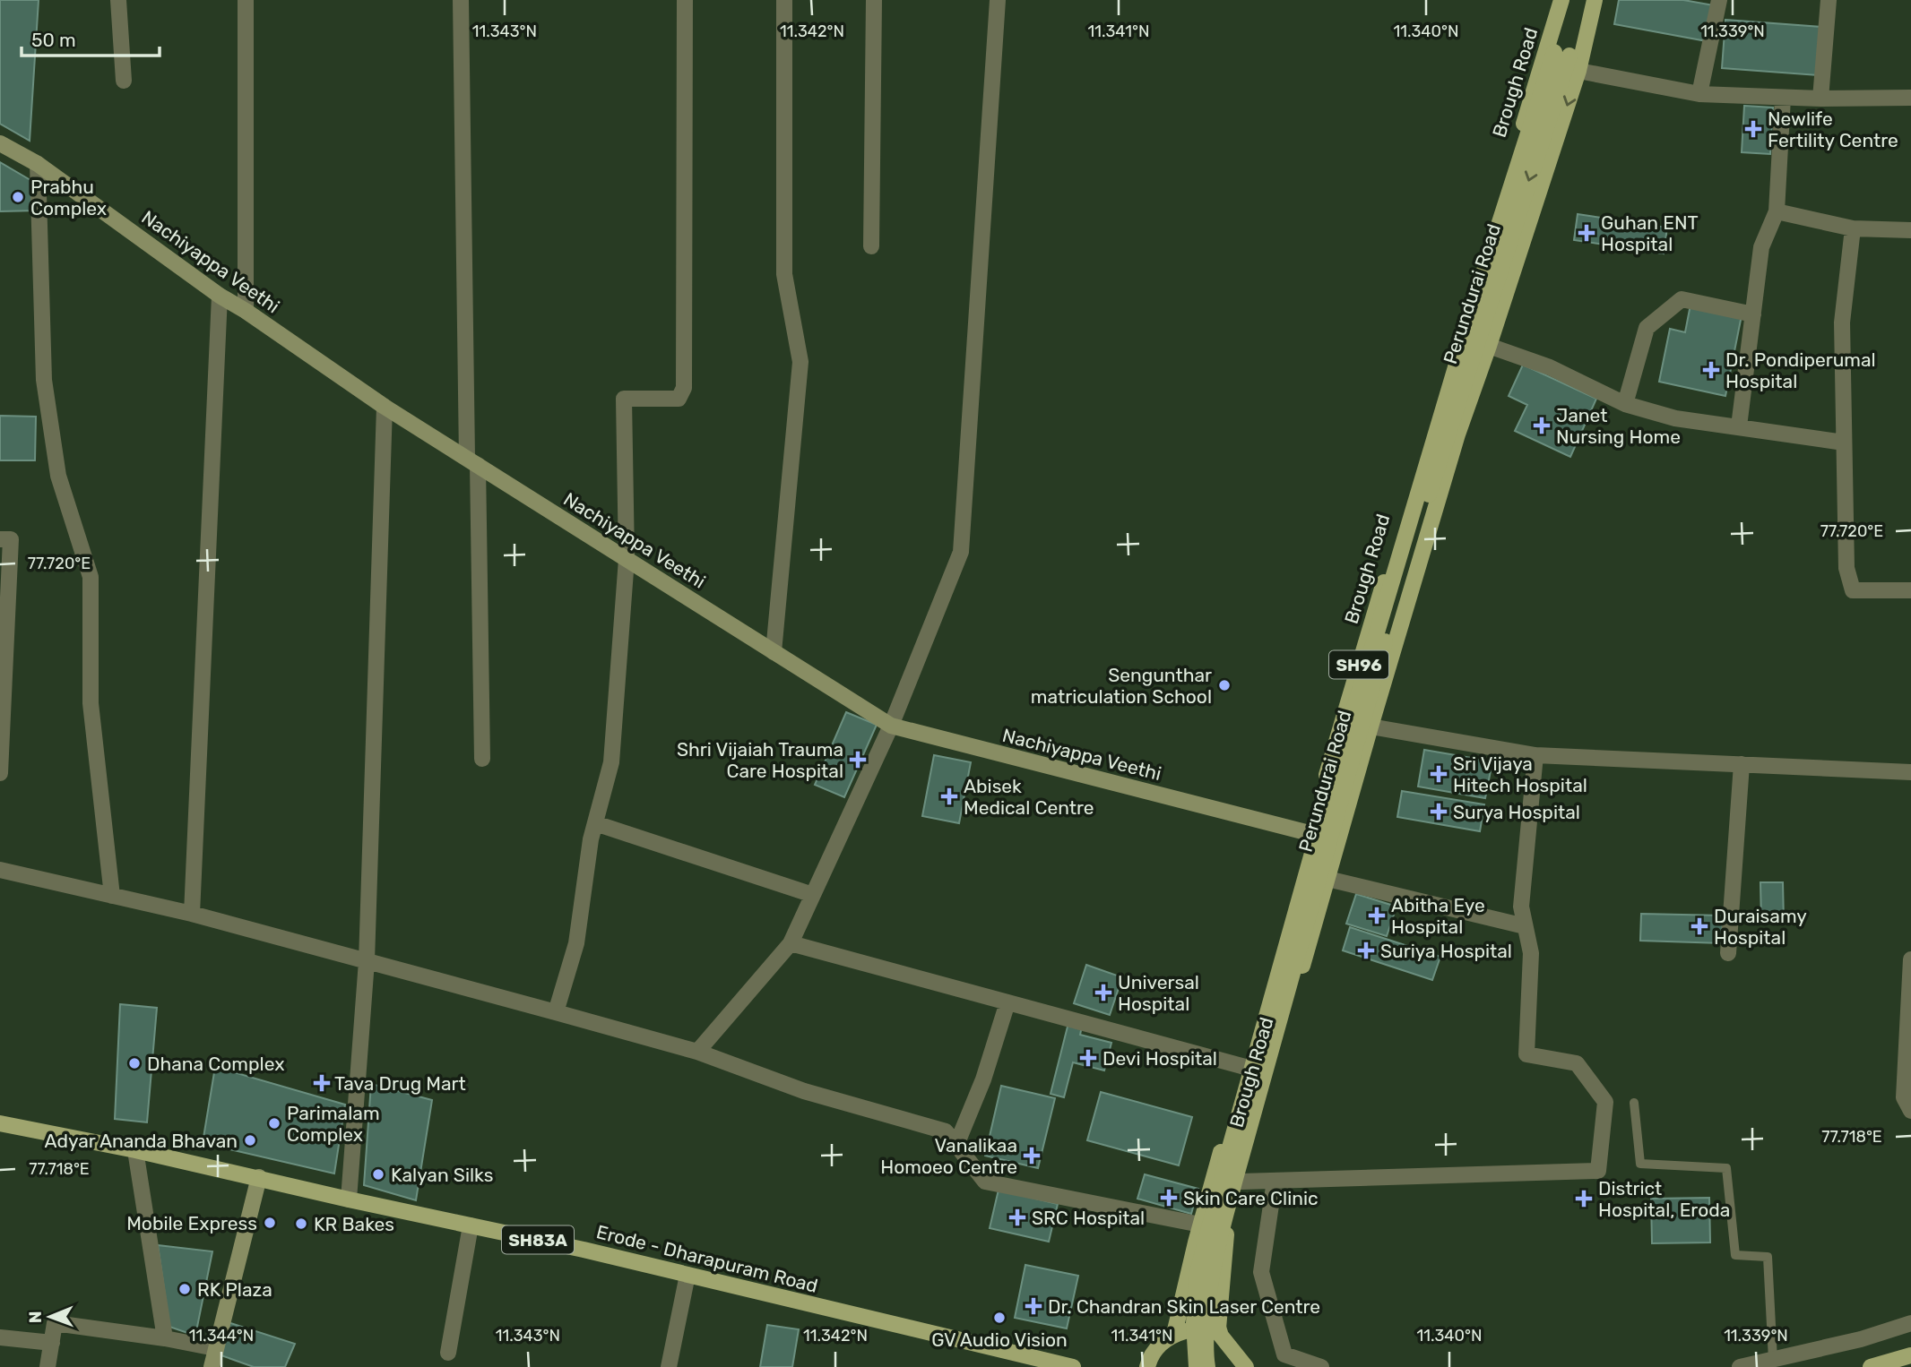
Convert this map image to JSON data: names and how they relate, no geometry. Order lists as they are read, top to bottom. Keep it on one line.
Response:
{"streets":{"main road":["Brough Road","Perundurai Road","SH96","SH83A","Erode - Dharapuram Road"],"street":["Nachiyappa Veethi"]},"crossings":[["Brough Road","Nachiyappa Veethi"],["Brough Road","Perundurai Road"]],"places":{"health":["Newlife Fertility Centre","Guhan ENT Hospital","Dr. Pondiperumal Hospital","Janet Nursing Home","Shri Vijaiah Trauma Care Hospital","Sri Vijaya Hitech Hospital","Abisek Medical Centre","Surya Hospital","Abitha Eye Hospital","Duraisamy Hospital","Suriya Hospital","Universal Hospital","Devi Hospital","Tava Drug Mart","Vanalikaa Homoeo Centre","Skin Care Clinic","District Hospital, Eroda","SRC Hospital","Dr. Chandran Skin Laser Centre"],"other":["Prabhu Complex","Sengunthar matriculation School","Dhana Complex","Parimalam Complex","Adyar Ananda Bhavan","Kalyan Silks","Mobile Express","KR Bakes","RK Plaza","GV Audio Vision"]},"scale_bar":"50 m","north":"left","coordinates":["11.343°N","11.342°N","11.341°N","11.340°N","11.339°N","77.720°E","77.718°E","11.344°N"]}
